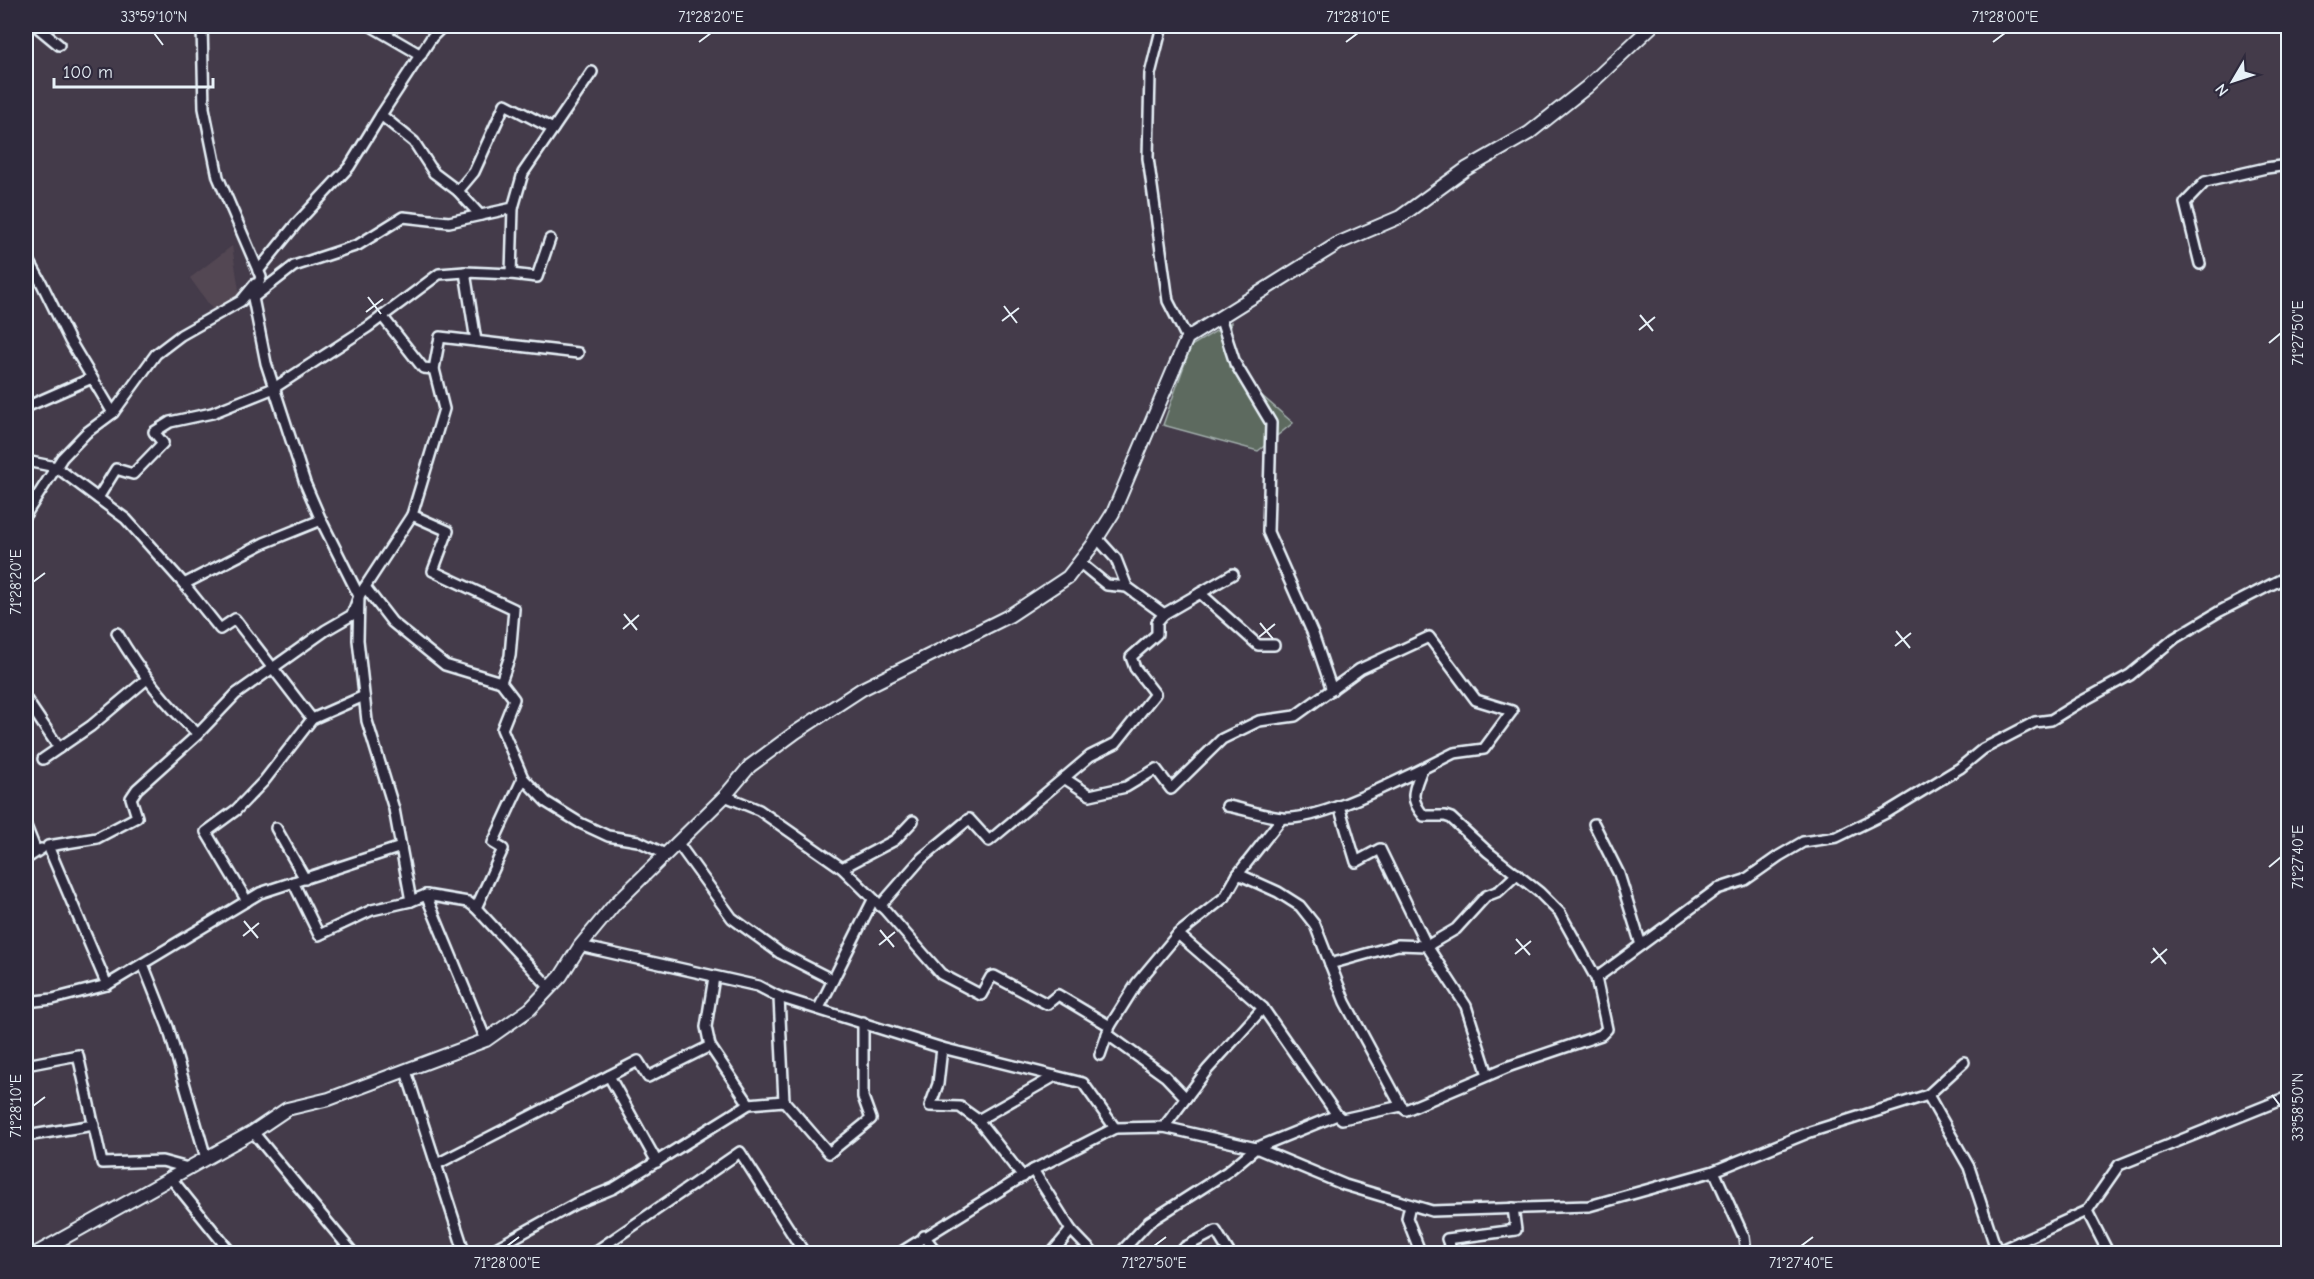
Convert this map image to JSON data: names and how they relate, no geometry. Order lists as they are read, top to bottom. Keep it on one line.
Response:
{"scale_bar":"100 m","north":"bottom left","coordinates":["33°59'10\"N","71°28'20\"E","71°28'10\"E","71°28'00\"E","71°27'50\"E","71°27'40\"E","33°58'50\"N"]}
